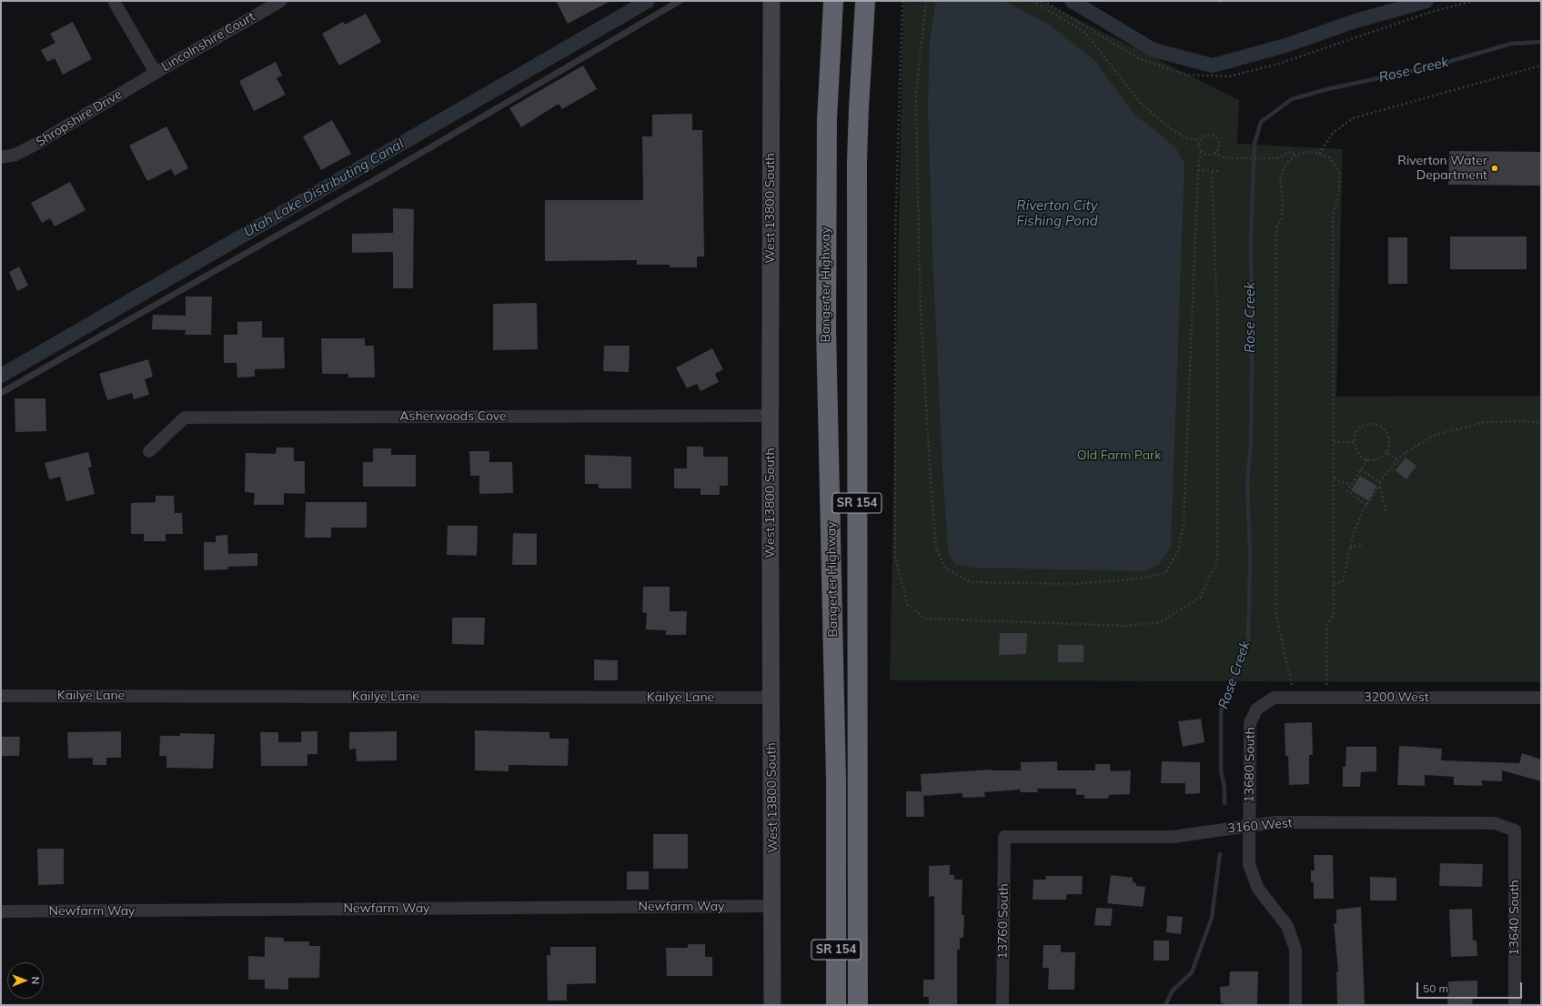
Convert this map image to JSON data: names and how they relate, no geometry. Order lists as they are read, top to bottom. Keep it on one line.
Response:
{"streets":{"highway":["Bangerter Highway","SR 154"],"street":["Lincolnshire Court","Shropshire Drive","West 13800 South","Asherwoods Cove","Kailye Lane","3200 West","13680 South","3160 West","Newfarm Way","13640 South","13760 South"]},"crossings":[["Lincolnshire Court","Shropshire Drive"],["West 13800 South","Asherwoods Cove"],["West 13800 South","Kailye Lane"],["West 13800 South","Newfarm Way"],["3200 West","13680 South"],["13680 South","3160 West"],["3160 West","13640 South"],["3160 West","13760 South"]],"water":["Rose Creek","Utah Lake Distributing Canal","Riverton City Fishing Pond"],"parks":["Old Farm Park"],"places":["Riverton Water Department"],"scale_bar":"50 m","north":"right"}
